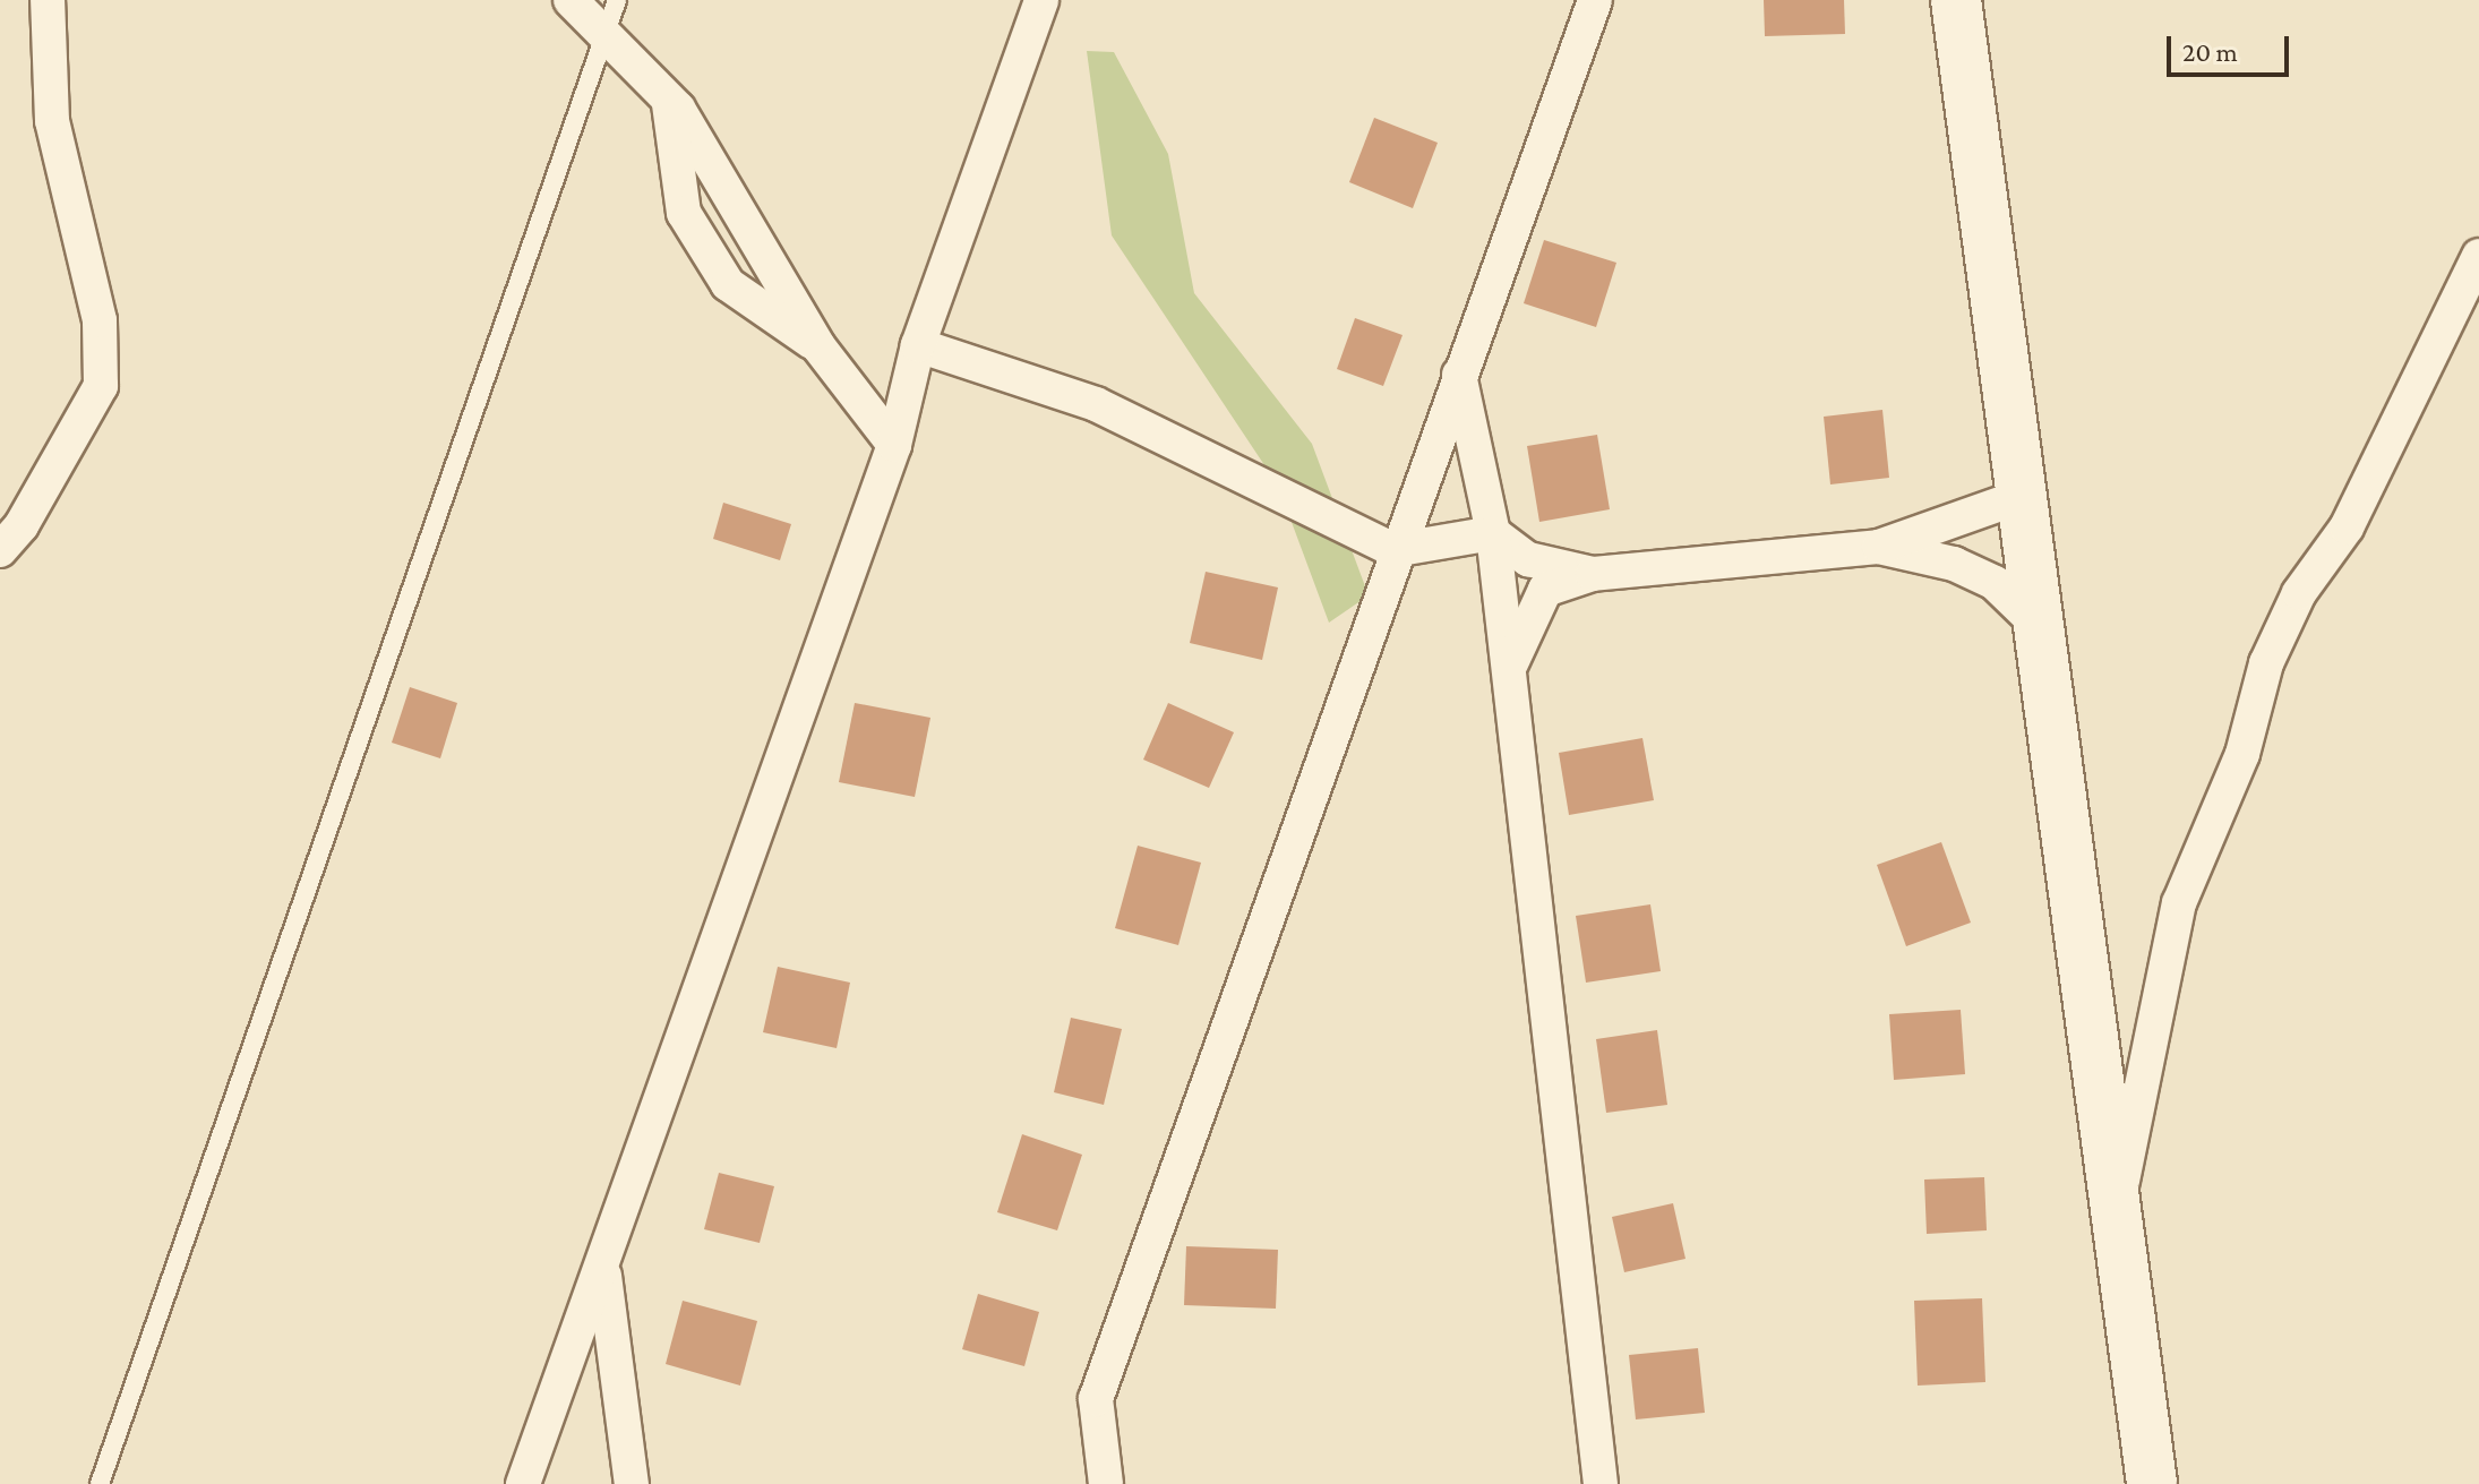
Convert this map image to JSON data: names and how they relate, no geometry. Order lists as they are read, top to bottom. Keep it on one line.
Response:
{"scale_bar":"20 m"}
